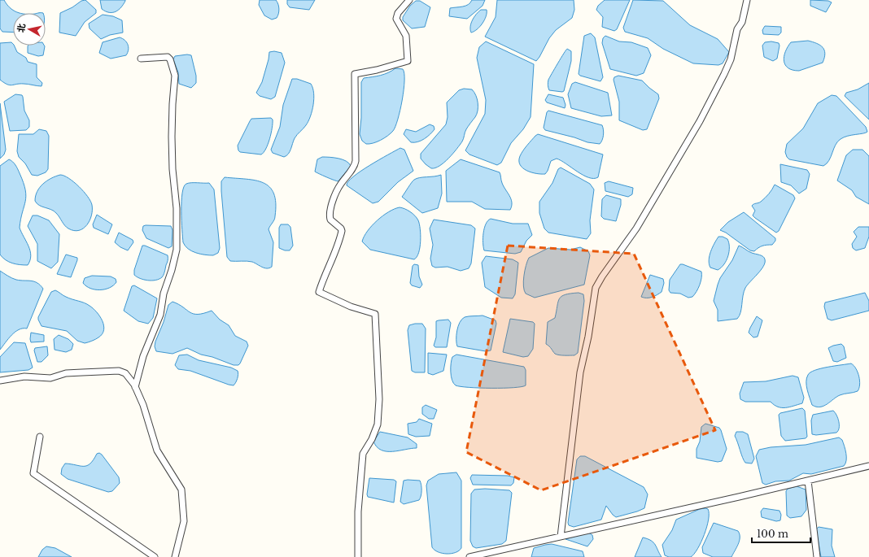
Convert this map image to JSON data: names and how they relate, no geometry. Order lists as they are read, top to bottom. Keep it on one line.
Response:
{"scale_bar":"100 m","north":"left"}
